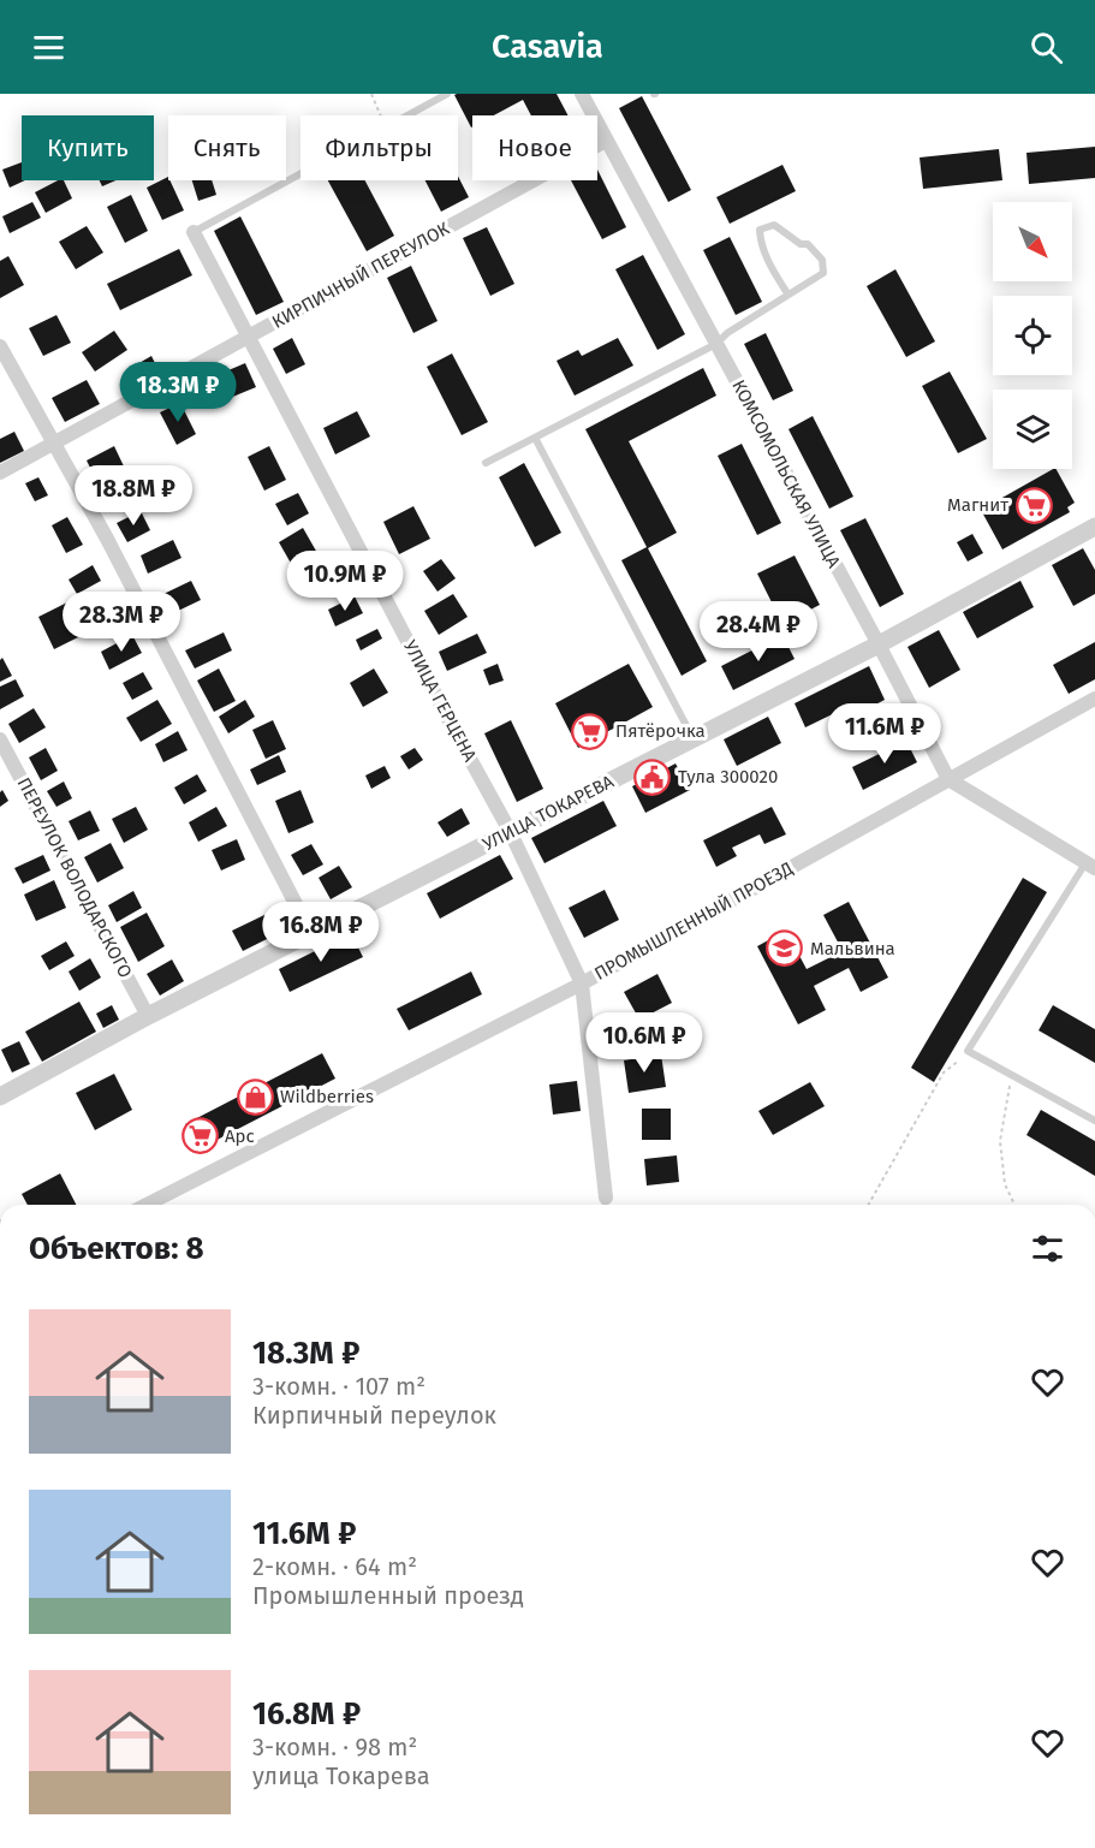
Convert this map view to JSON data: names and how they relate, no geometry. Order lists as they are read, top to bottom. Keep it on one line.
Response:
{"streets":{"street":["КИРПИЧНЫЙ ПЕРЕУЛОК","КОМСОМОЛЬСКАЯ УЛИЦА","УЛИЦА ГЕРЦЕНА","УЛИЦА ТОКАРЕВА","ПЕРЕУЛОК ВОЛОДАРСКОГО","ПРОМЫШЛЕННЫЙ ПРОЕЗД"]},"crossings":[["КИРПИЧНЫЙ ПЕРЕУЛОК","КОМСОМОЛЬСКАЯ УЛИЦА"],["КИРПИЧНЫЙ ПЕРЕУЛОК","УЛИЦА ГЕРЦЕНА"],["КОМСОМОЛЬСКАЯ УЛИЦА","УЛИЦА ТОКАРЕВА"],["КОМСОМОЛЬСКАЯ УЛИЦА","ПРОМЫШЛЕННЫЙ ПРОЕЗД"],["УЛИЦА ГЕРЦЕНА","УЛИЦА ТОКАРЕВА"],["УЛИЦА ГЕРЦЕНА","ПРОМЫШЛЕННЫЙ ПРОЕЗД"],["УЛИЦА ТОКАРЕВА","ПЕРЕУЛОК ВОЛОДАРСКОГО"]],"places":{"supermarket":["Магнит","Пятёрочка","Арс"],"public building":["Тула 300020"],"school or university":["Мальвина"],"shop":["Wildberries"]},"north":"bottom right","page":{"header":"Casavia","chip":["Купить","Снять","Фильтры","Новое"],"price":["18.3M ₽","18.8M ₽","10.9M ₽","28.3M ₽","28.4M ₽","11.6M ₽","16.8M ₽","10.6M ₽"],"heading":"Объектов: 8","list":[{"name":"18.3M ₽","note":"3-комн. · 107 m² · Кирпичный переулок"},{"name":"11.6M ₽","note":"2-комн. · 64 m² · Промышленный проезд"},{"name":"16.8M ₽","note":"3-комн. · 98 m² · улица Токарева"}]}}
